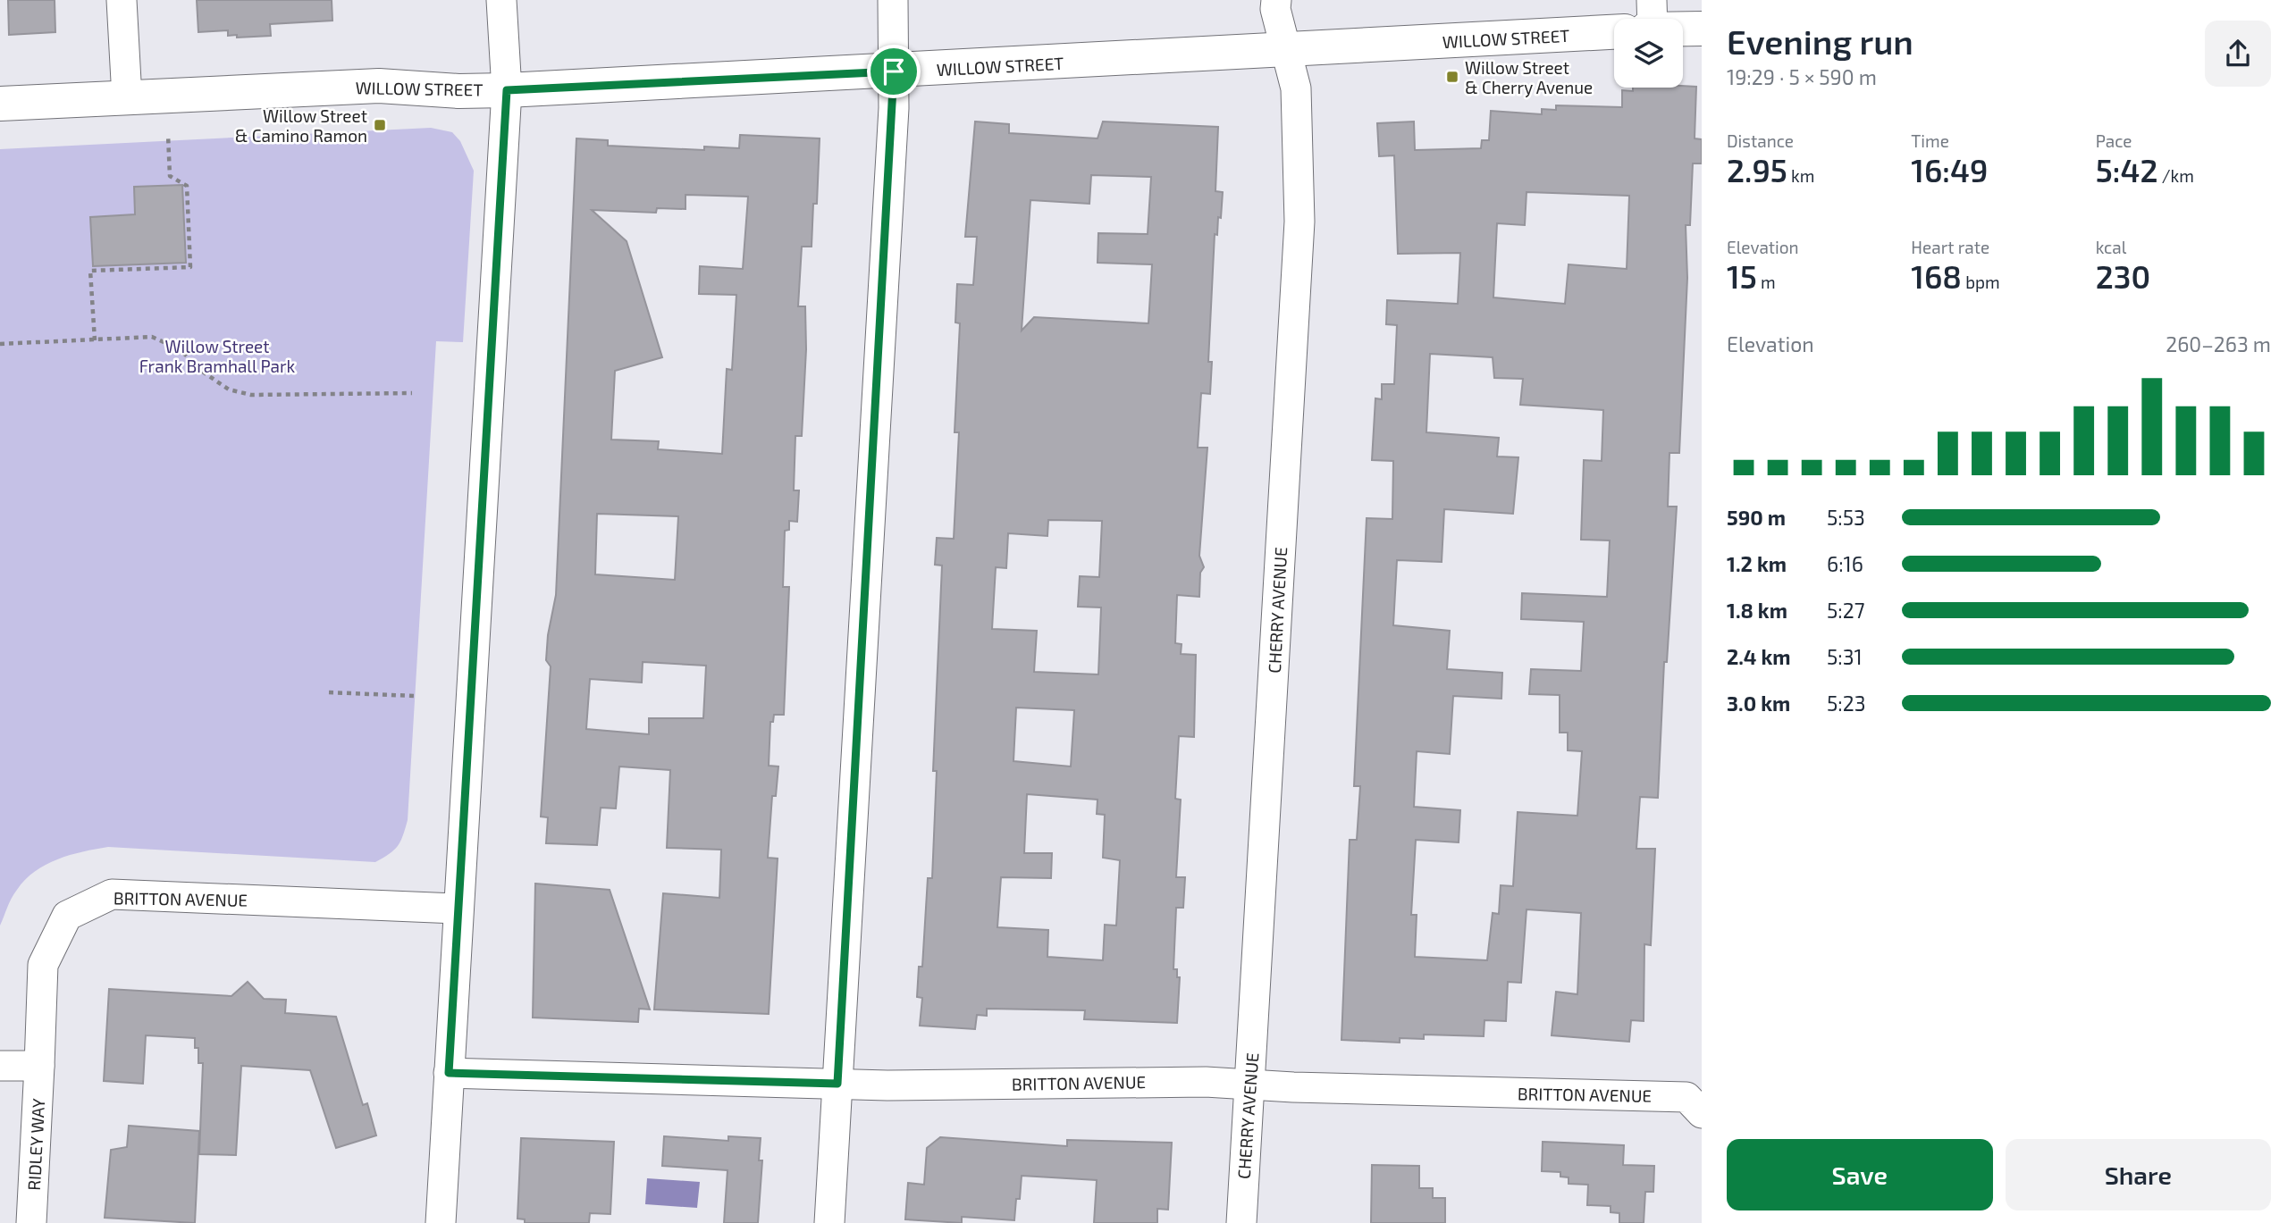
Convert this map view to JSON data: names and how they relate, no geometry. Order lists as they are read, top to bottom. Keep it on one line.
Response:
{"streets":{"main road":["WILLOW STREET"],"street":["CHERRY AVENUE","BRITTON AVENUE","RIDLEY WAY"]},"crossings":[["WILLOW STREET","CHERRY AVENUE"],["CHERRY AVENUE","BRITTON AVENUE"],["BRITTON AVENUE","RIDLEY WAY"]],"parks":["Willow Street Frank Bramhall Park"],"places":{"transit":["Willow Street & Cherry Avenue","Willow Street & Camino Ramon"]},"page":{"heading":["Evening run","19:29 · 5 × 590 m"],"stats":[["Distance","2.95 km"],["Time","16:49"],["Pace","5:42 /km"],["Elevation","15 m"],["Heart rate","168 bpm"],["kcal","230"]],"chart":["Elevation","260–263 m"],"list":[{"name":"590 m","note":"5:53"},{"name":"1.2 km","note":"6:16"},{"name":"1.8 km","note":"5:27"},{"name":"2.4 km","note":"5:31"},{"name":"3.0 km","note":"5:23"}],"buttons":["Save","Share"]}}
